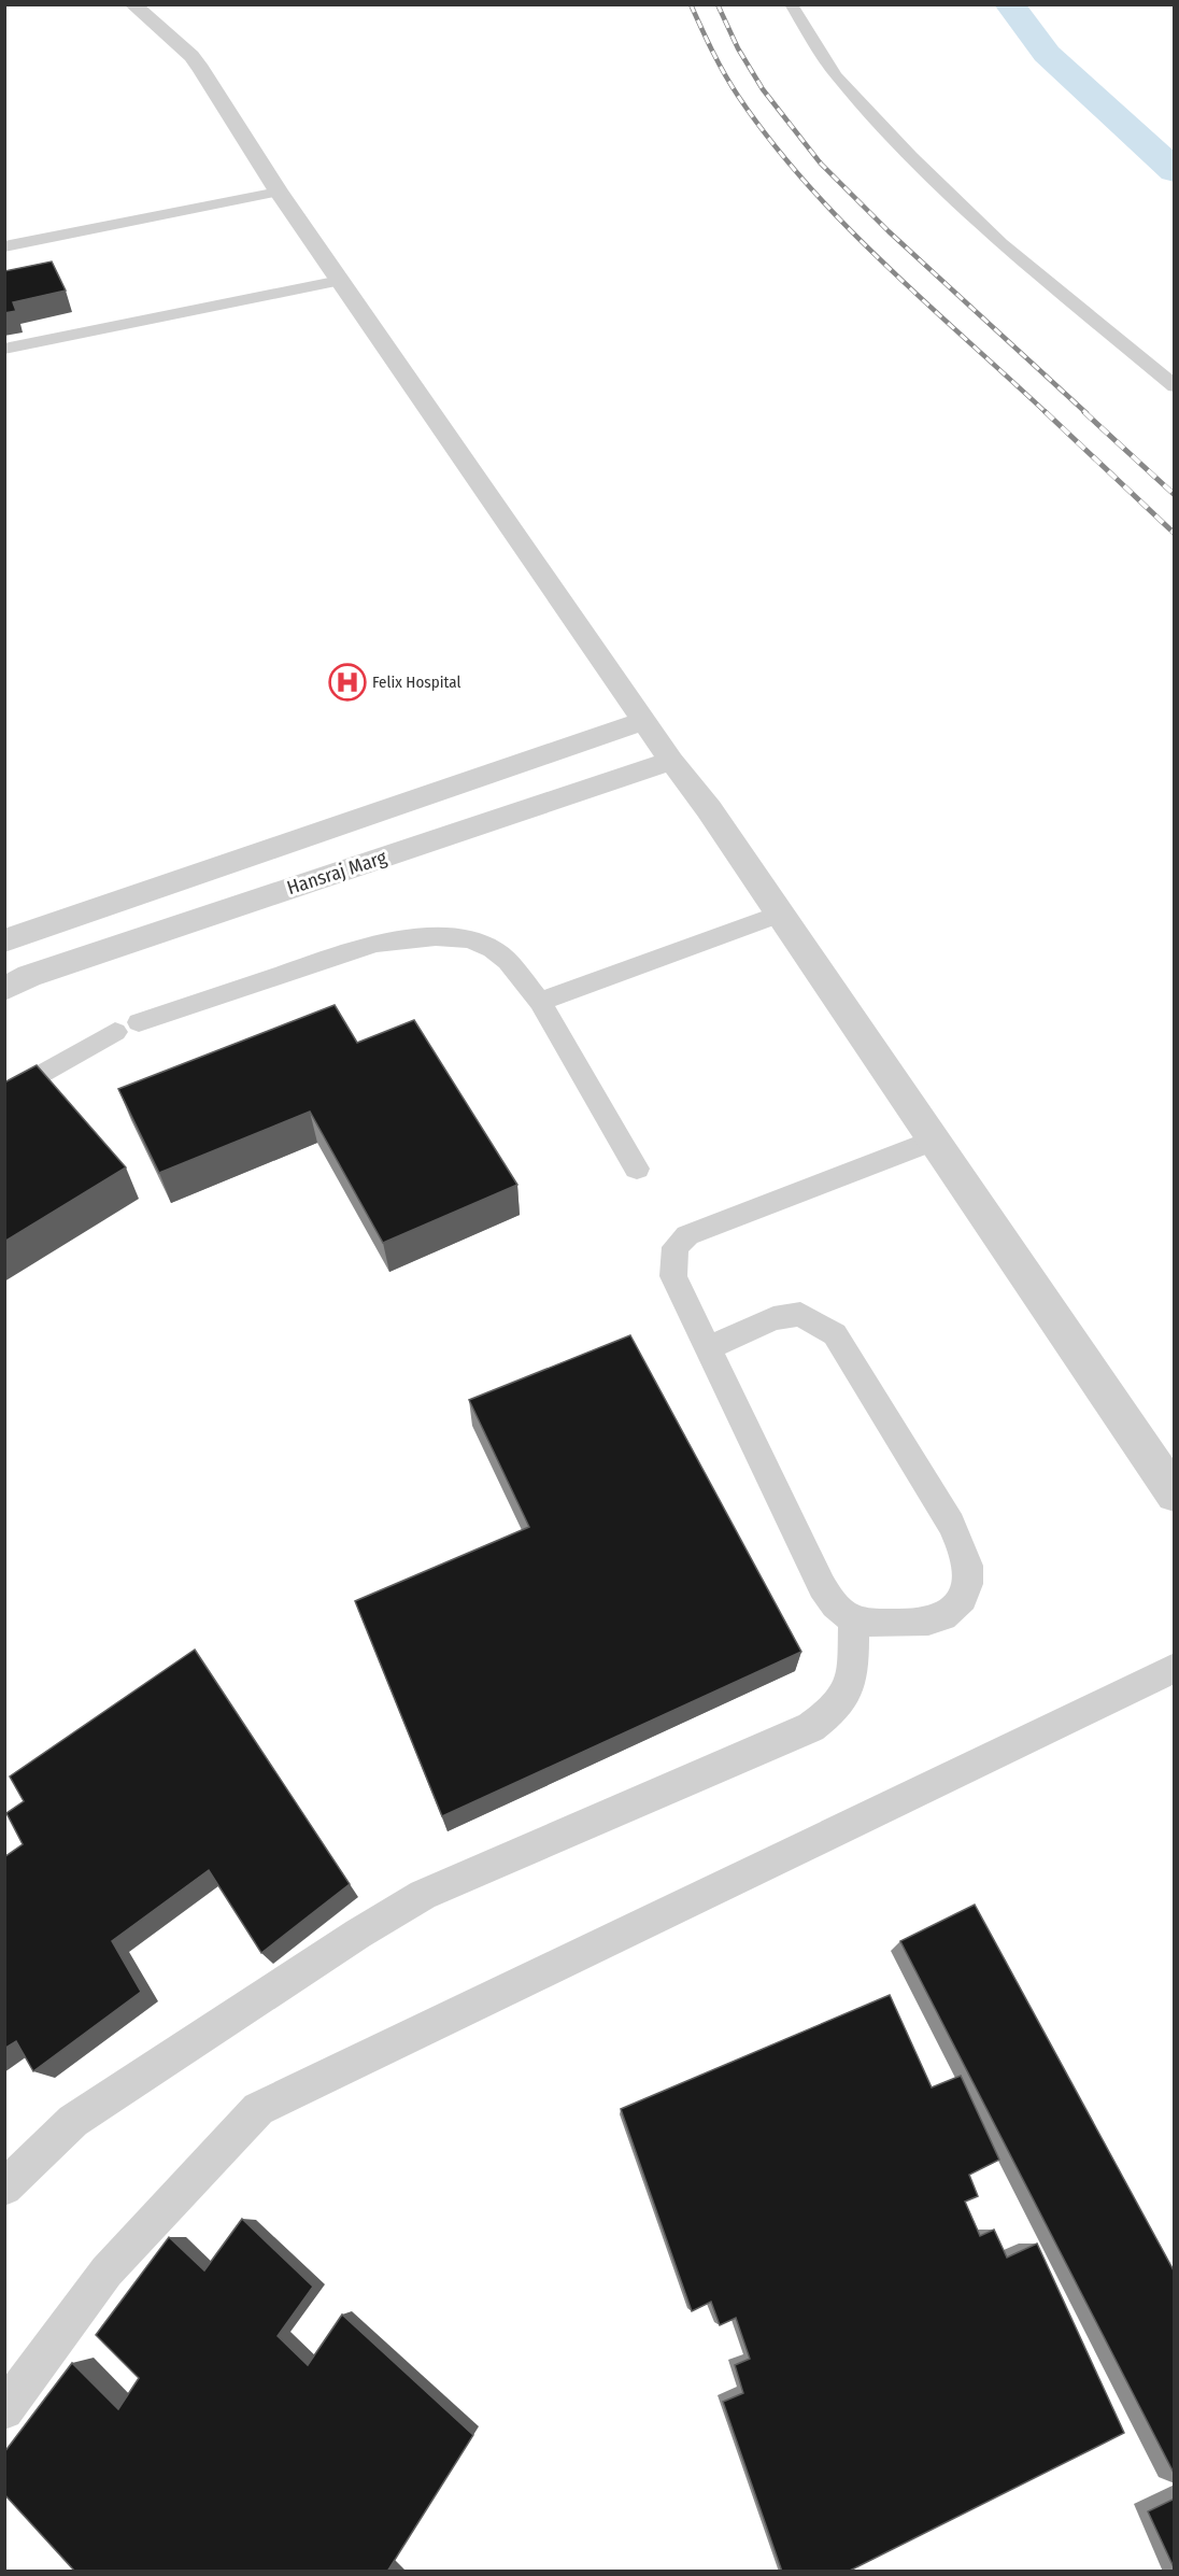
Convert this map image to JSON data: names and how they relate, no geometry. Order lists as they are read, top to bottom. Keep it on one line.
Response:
{"streets":{"street":["Hansraj Marg"]},"places":{"hospital":["Felix Hospital"]}}
